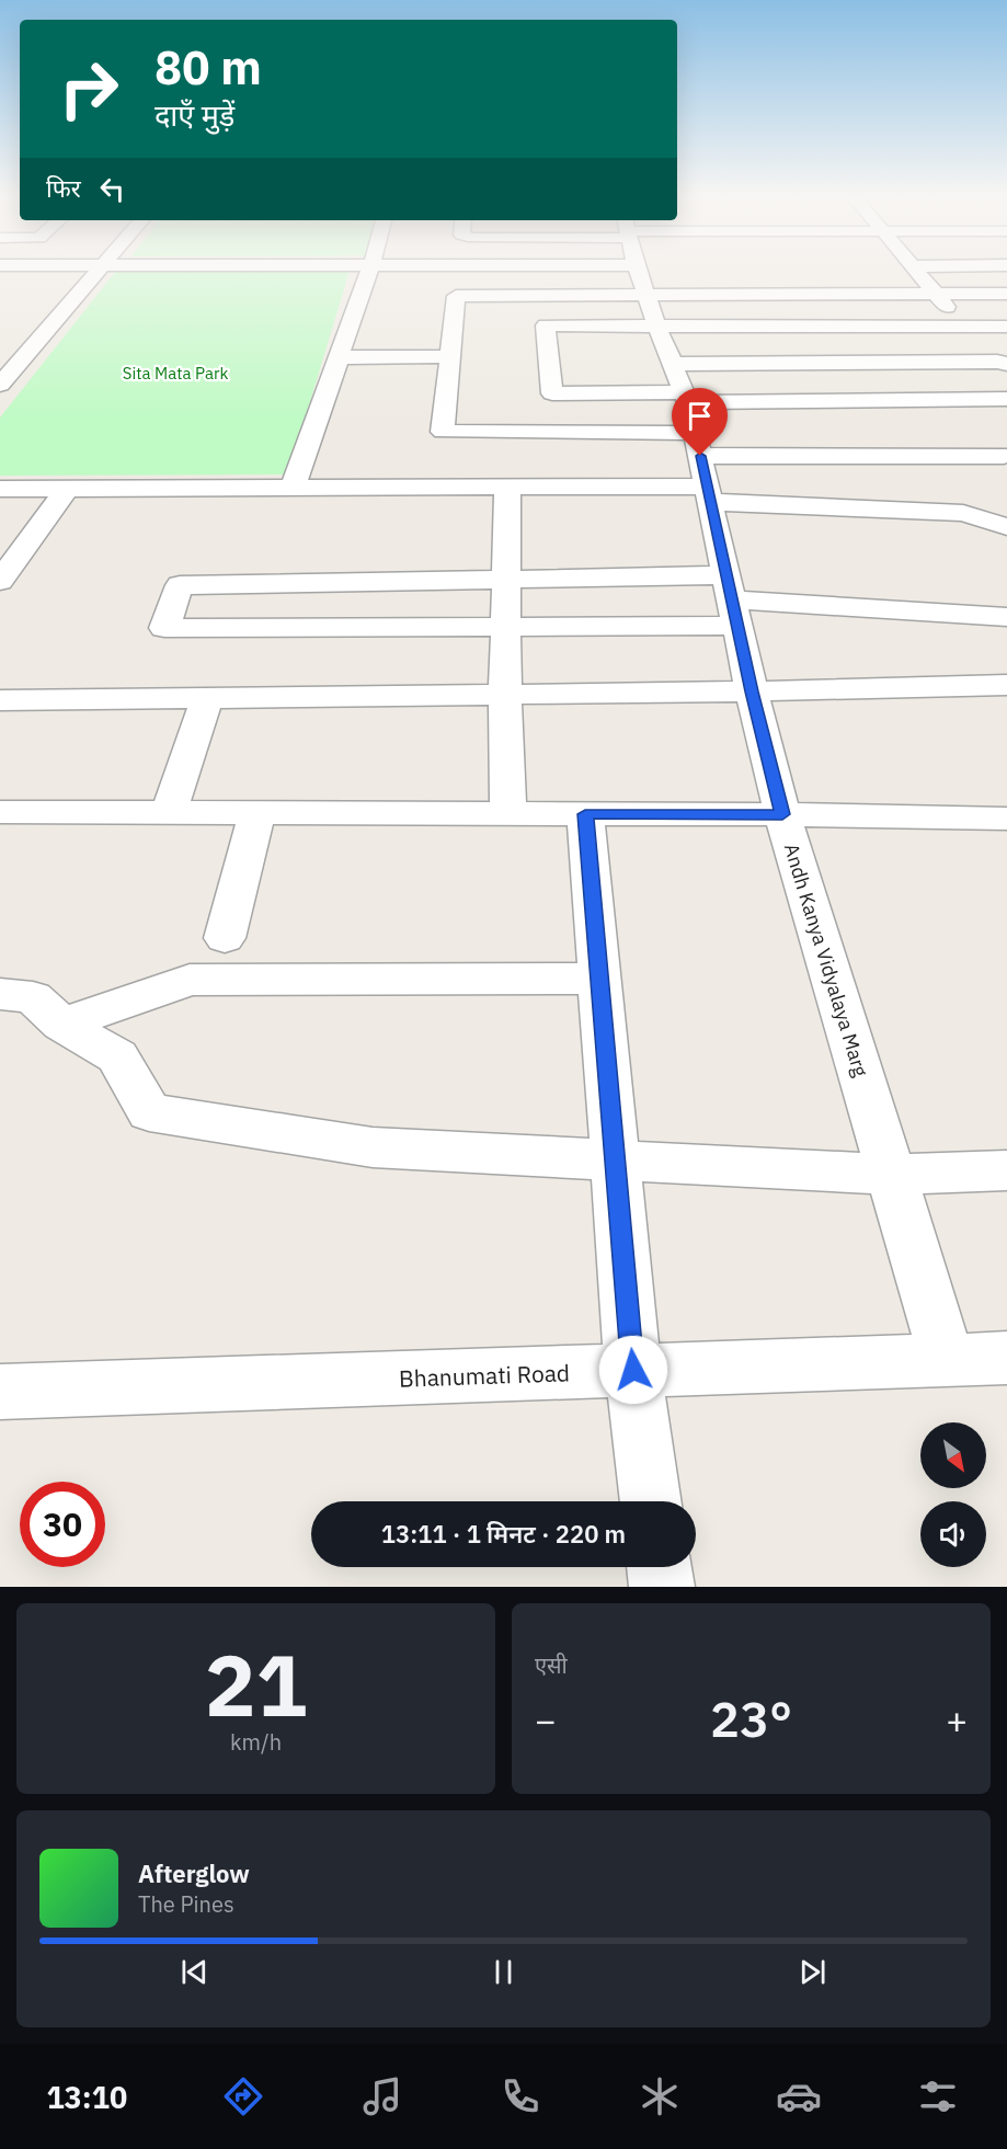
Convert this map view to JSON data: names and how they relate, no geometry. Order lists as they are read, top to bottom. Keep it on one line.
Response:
{"streets":{"street":["Andh Kanya Vidyalaya Marg","Bhanumati Road"]},"crossings":[["Andh Kanya Vidyalaya Marg","Bhanumati Road"]],"parks":["Sita Mata Park"],"north":"bottom right","page":{"turn":["80 m","दाएँ मुड़ें"],"then":"फिर","limit":"30","trip":"13:11 · 1 मिनट · 220 m","tile":[["21","km/h"],"एसी"],"heat":["−","23°","+"],"song":["Afterglow","The Pines"],"tabs":"13:10"}}
